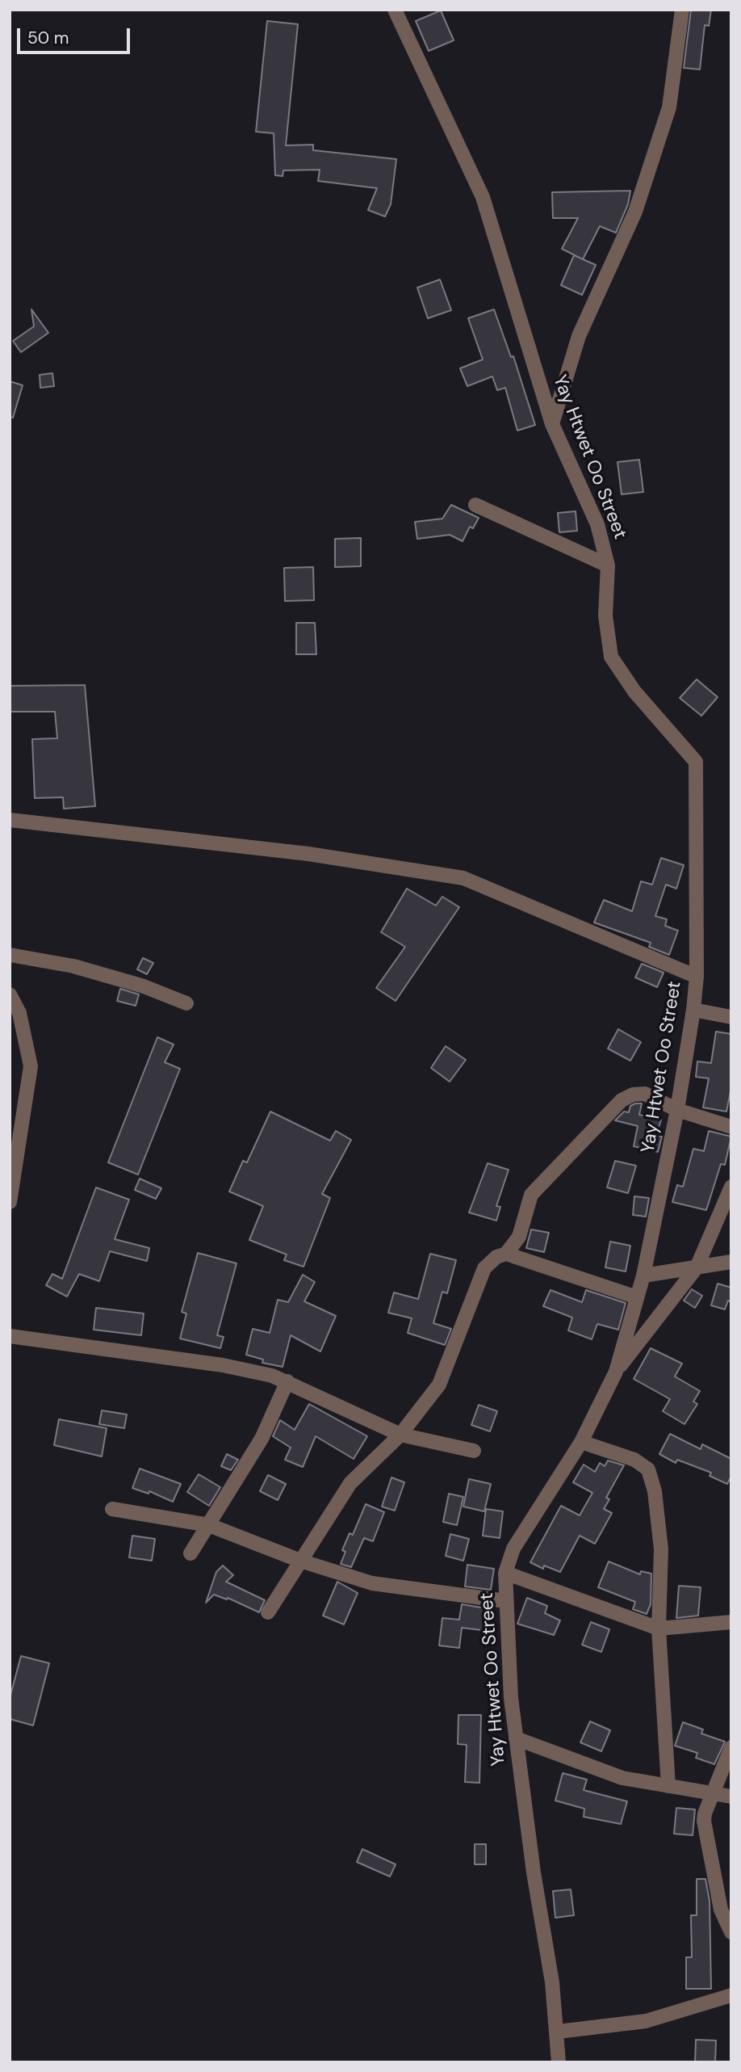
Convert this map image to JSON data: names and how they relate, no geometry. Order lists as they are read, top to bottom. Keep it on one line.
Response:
{"streets":{"street":["Yay Htwet Oo Street"]},"scale_bar":"50 m"}
